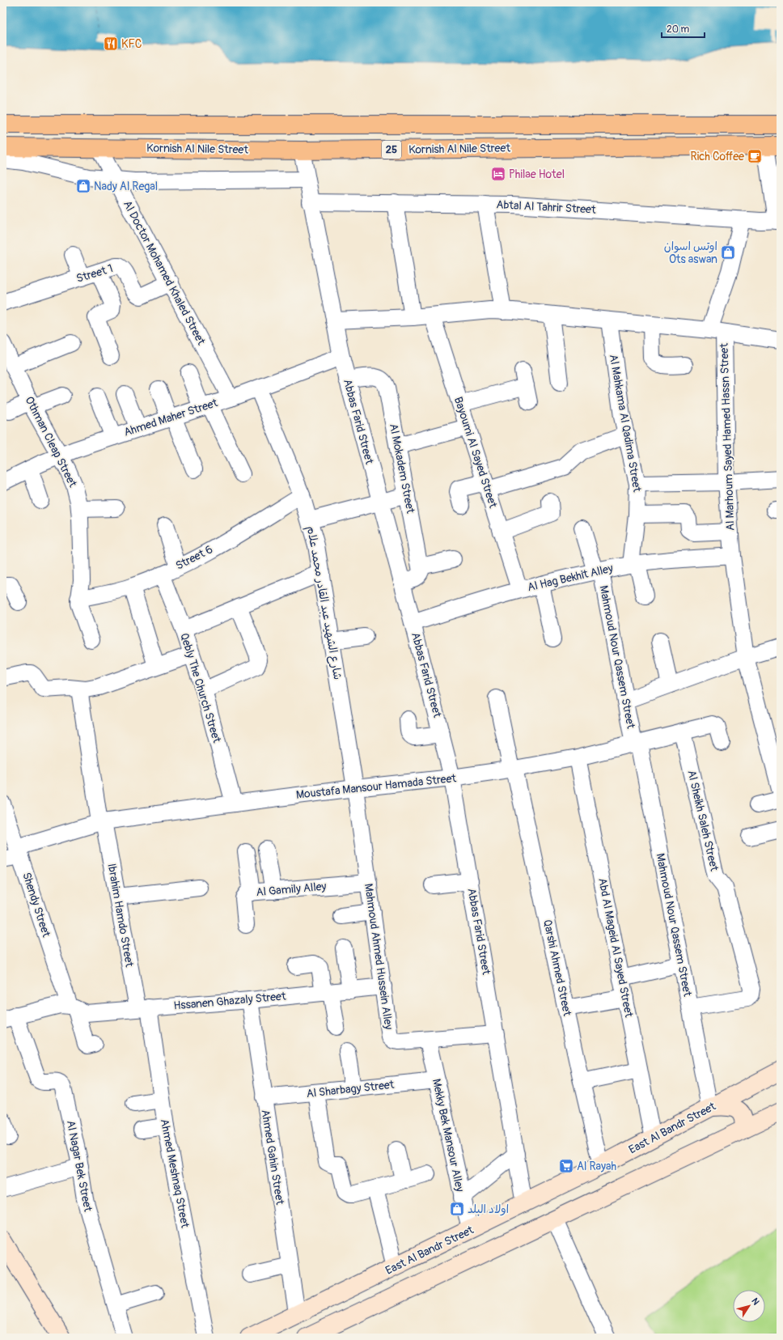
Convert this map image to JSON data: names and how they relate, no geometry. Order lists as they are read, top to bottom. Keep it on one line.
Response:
{"streets":{"main road":["Kornish Al Nile Street","25","East Al Bandr Street"],"street":["Abtal Al Tahrir Street","Al Doctor Mohamed Khaled Street","Street 1","Ahmed Maher Street","Abbas Farid Street","Al Mahkama Al Qadima Street","Al Marhoum Sayed Hamed Hassn Street","Othman Cleap Street","Bayoumi Al Sayed Street","Al Mokadem Street","Street 6","Al Hag Bekhit Alley","شارع الشهيد عبد القادر محمد علام","Mahmoud Nour Qassem Street","Qebly The Church Street","Moustafa Mansour Hamada Street","Al Sheikh Saleh Street","Al Gamily Alley","Shendy Street","Ibrahim Hamdo Street","Abd Al Mageid Al Sayed Street","Mahmoud Ahmed Hussein Alley","Qarshi Ahmed Street","Hssanen Ghazaly Street","Al Sharbagy Street","Mekky Bek Mansour Alley","Ahmed Gahin Street","Al Nagar Bek Street","Ahmed Meshnaq Street"]},"crossings":[["Kornish Al Nile Street","Al Doctor Mohamed Khaled Street"],["Kornish Al Nile Street","Abbas Farid Street"],["Abtal Al Tahrir Street","Abbas Farid Street"],["Al Doctor Mohamed Khaled Street","Street 1"],["Al Doctor Mohamed Khaled Street","Ahmed Maher Street"],["Ahmed Maher Street","Abbas Farid Street"],["Ahmed Maher Street","Othman Cleap Street"],["Ahmed Maher Street","شارع الشهيد عبد القادر محمد علام"],["Abbas Farid Street","Al Mokadem Street"],["Abbas Farid Street","Al Hag Bekhit Alley"],["Abbas Farid Street","Moustafa Mansour Hamada Street"],["Abbas Farid Street","Mahmoud Ahmed Hussein Alley"],["Abbas Farid Street","East Al Bandr Street"],["Al Mahkama Al Qadima Street","Al Hag Bekhit Alley"],["Al Marhoum Sayed Hamed Hassn Street","Al Hag Bekhit Alley"],["Othman Cleap Street","Street 6"],["Bayoumi Al Sayed Street","Al Hag Bekhit Alley"],["Street 6","شارع الشهيد عبد القادر محمد علام"],["Street 6","Qebly The Church Street"],["Al Hag Bekhit Alley","Mahmoud Nour Qassem Street"],["شارع الشهيد عبد القادر محمد علام","Moustafa Mansour Hamada Street"],["شارع الشهيد عبد القادر محمد علام","Mahmoud Ahmed Hussein Alley"],["Mahmoud Nour Qassem Street","Moustafa Mansour Hamada Street"],["Mahmoud Nour Qassem Street","Al Sheikh Saleh Street"],["Mahmoud Nour Qassem Street","East Al Bandr Street"],["Qebly The Church Street","Moustafa Mansour Hamada Street"],["Moustafa Mansour Hamada Street","Al Sheikh Saleh Street"],["Moustafa Mansour Hamada Street","Shendy Street"],["Moustafa Mansour Hamada Street","Ibrahim Hamdo Street"],["Moustafa Mansour Hamada Street","Abd Al Mageid Al Sayed Street"],["Moustafa Mansour Hamada Street","Mahmoud Ahmed Hussein Alley"],["Moustafa Mansour Hamada Street","Qarshi Ahmed Street"],["Al Gamily Alley","Mahmoud Ahmed Hussein Alley"],["Shendy Street","Hssanen Ghazaly Street"],["Shendy Street","Al Nagar Bek Street"],["Ibrahim Hamdo Street","Hssanen Ghazaly Street"],["Ibrahim Hamdo Street","Ahmed Meshnaq Street"],["Abd Al Mageid Al Sayed Street","East Al Bandr Street"],["Mahmoud Ahmed Hussein Alley","Hssanen Ghazaly Street"],["Mahmoud Ahmed Hussein Alley","Mekky Bek Mansour Alley"],["Qarshi Ahmed Street","East Al Bandr Street"],["Hssanen Ghazaly Street","Ahmed Gahin Street"],["Hssanen Ghazaly Street","Al Nagar Bek Street"],["Hssanen Ghazaly Street","Ahmed Meshnaq Street"],["Al Sharbagy Street","Mekky Bek Mansour Alley"],["Al Sharbagy Street","Ahmed Gahin Street"],["East Al Bandr Street","Mekky Bek Mansour Alley"],["East Al Bandr Street","Ahmed Gahin Street"]],"places":{"restaurant":["KFC"],"cafe":["Rich Coffee"],"hotel":["Philae Hotel"],"shop":["Nady Al Regal","اوتس اسوان Ots aswan","اولاد البلد"],"supermarket":["Al Rayah"]},"scale_bar":"20 m","north":"top right"}
